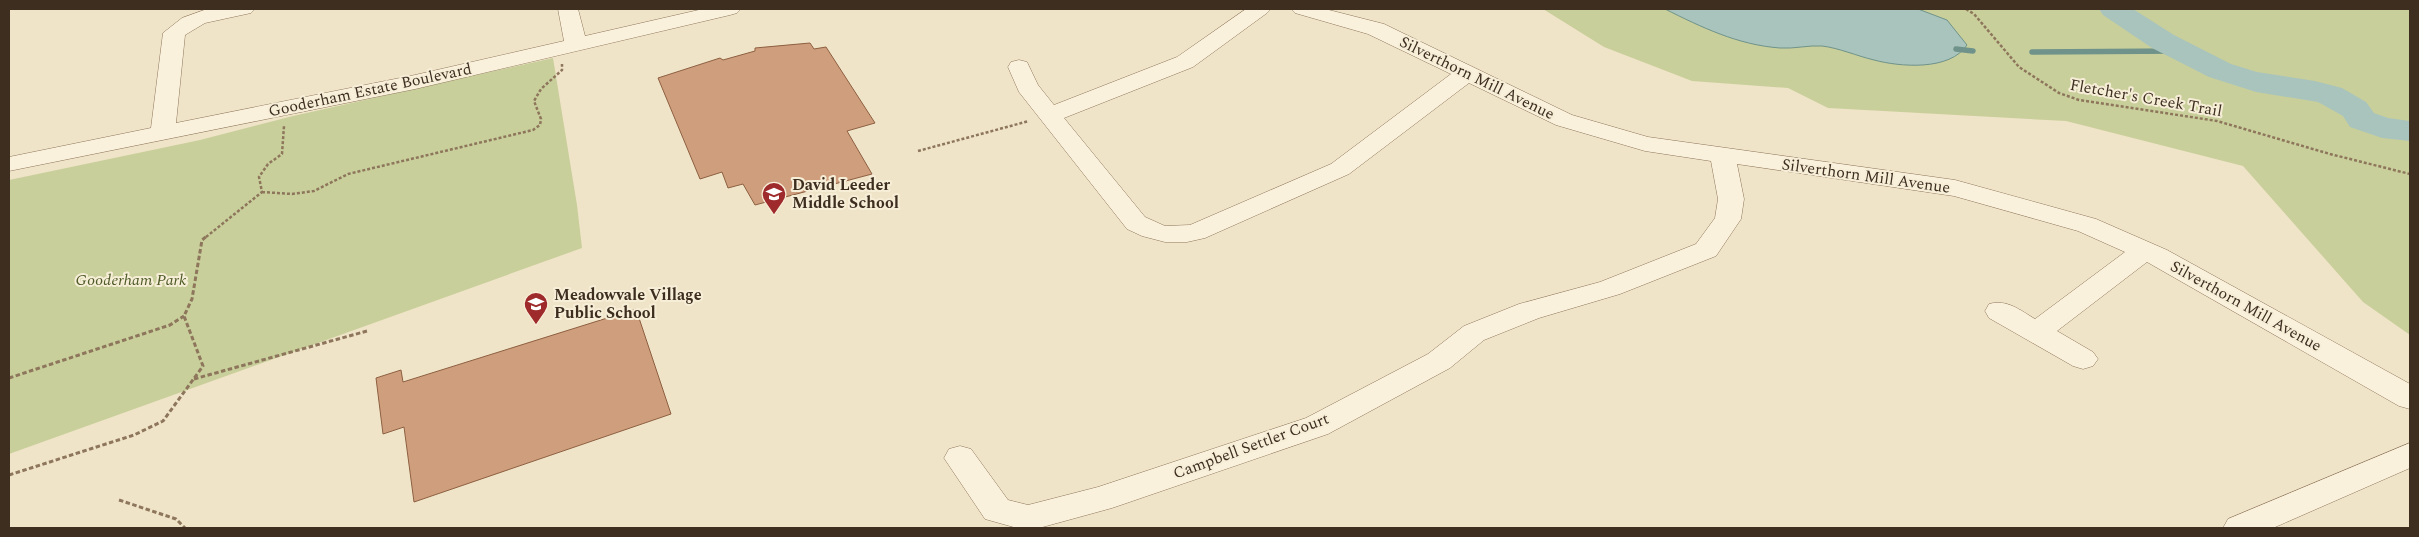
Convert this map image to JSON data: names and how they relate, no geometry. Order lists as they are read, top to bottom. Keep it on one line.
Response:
{"streets":{"street":["Silverthorn Mill Avenue","Gooderham Estate Boulevard","Campbell Settler Court"],"path":["Fletcher's Creek Trail"]},"crossings":[["Silverthorn Mill Avenue","Campbell Settler Court"]],"parks":["Gooderham Park"],"places":{"school or university":["David Leeder Middle School","Meadowvale Village Public School"]}}
